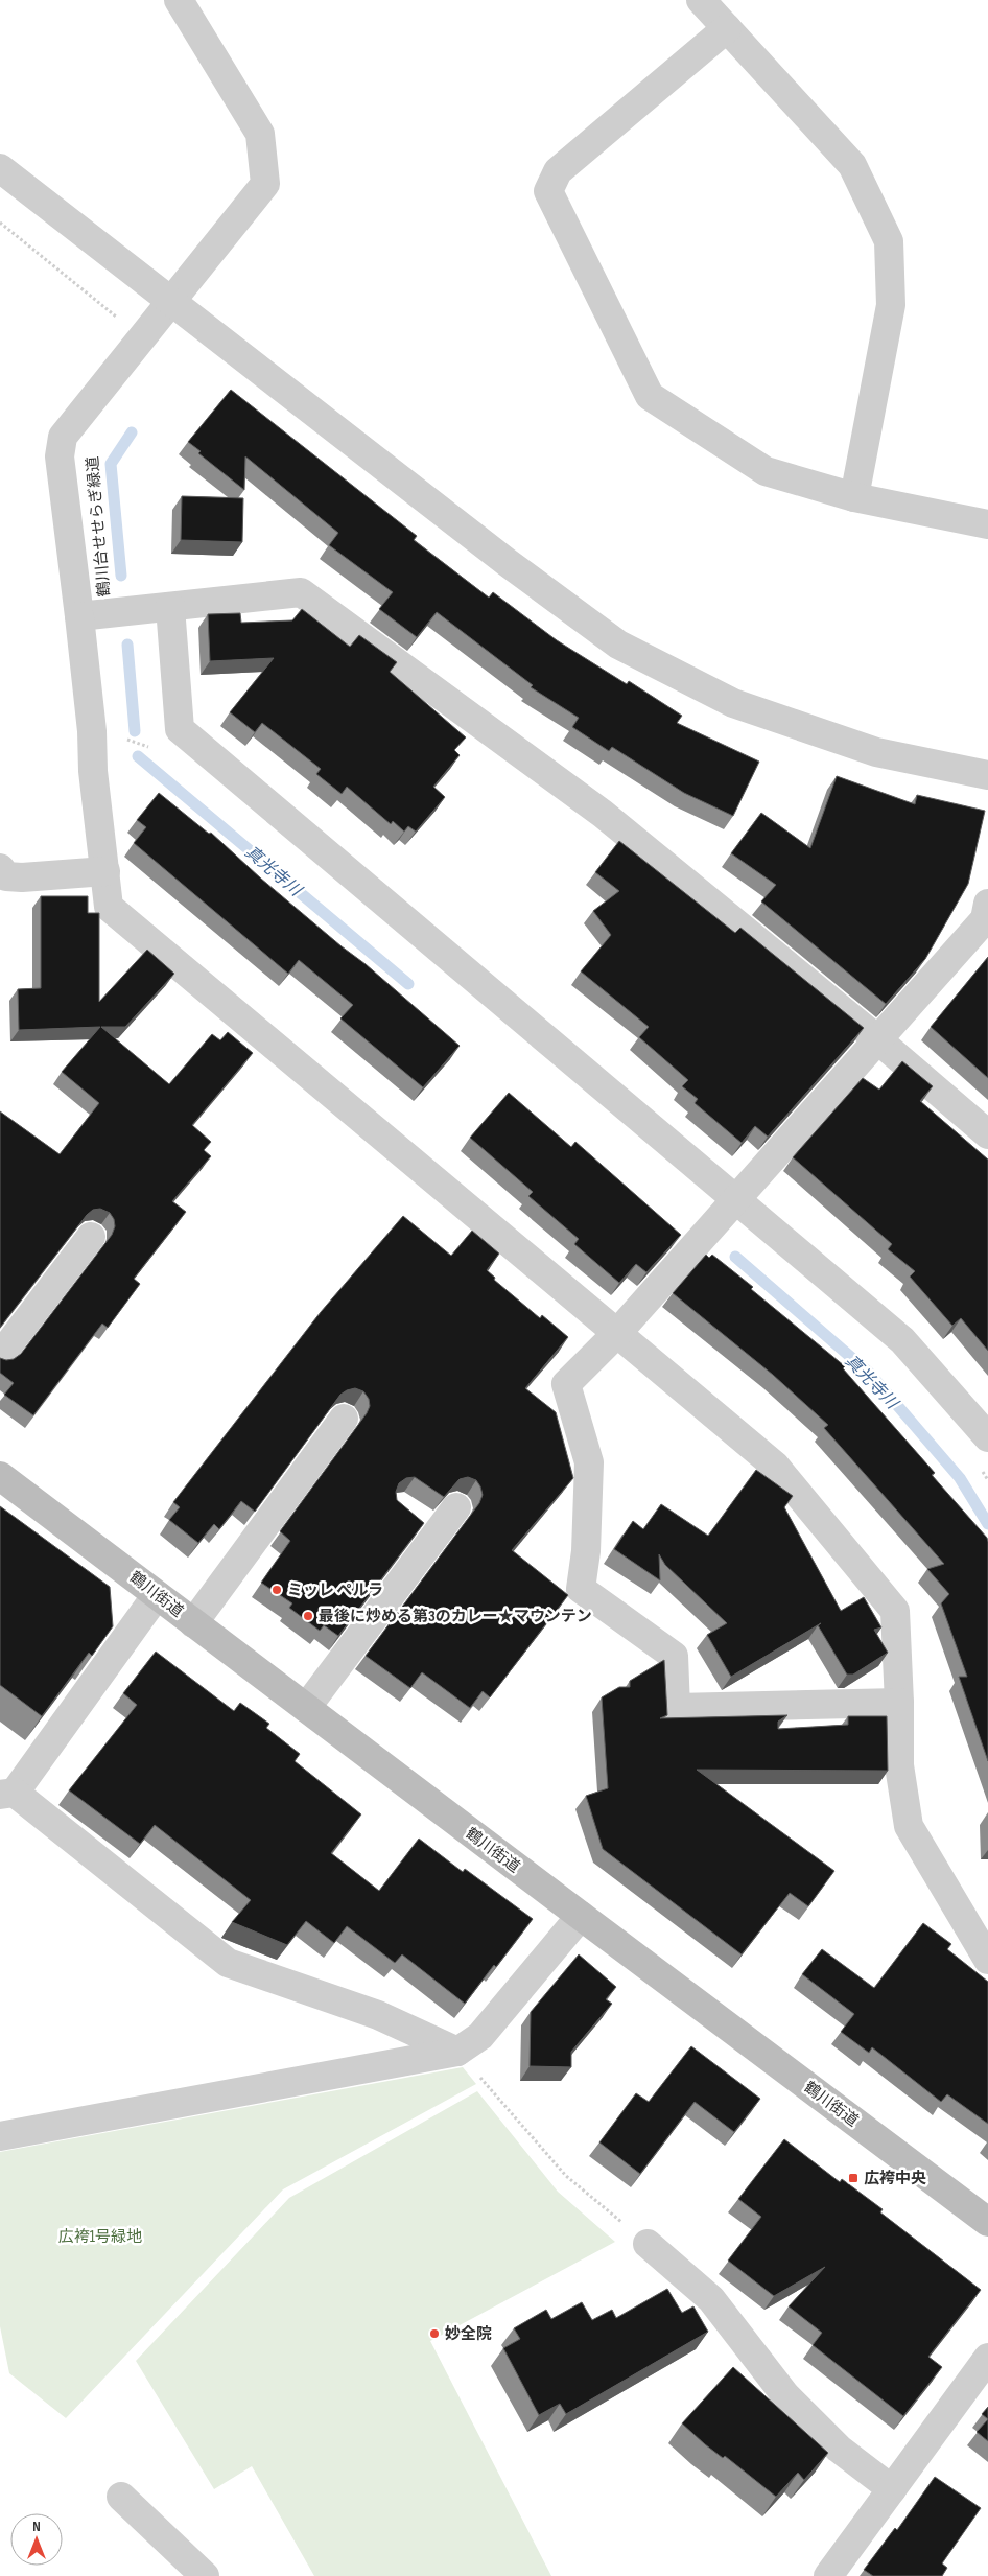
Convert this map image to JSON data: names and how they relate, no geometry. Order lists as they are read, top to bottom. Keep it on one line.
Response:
{"streets":{"main road":["鶴川街道"]},"water":["真光寺川"],"parks":["広袴1号緑地"],"places":{"other":["ミッレ ぺルラ","最後に炒める第3のカレー★マウンテン","妙全院"],"transit":["広袴中央"]},"north":"top"}
